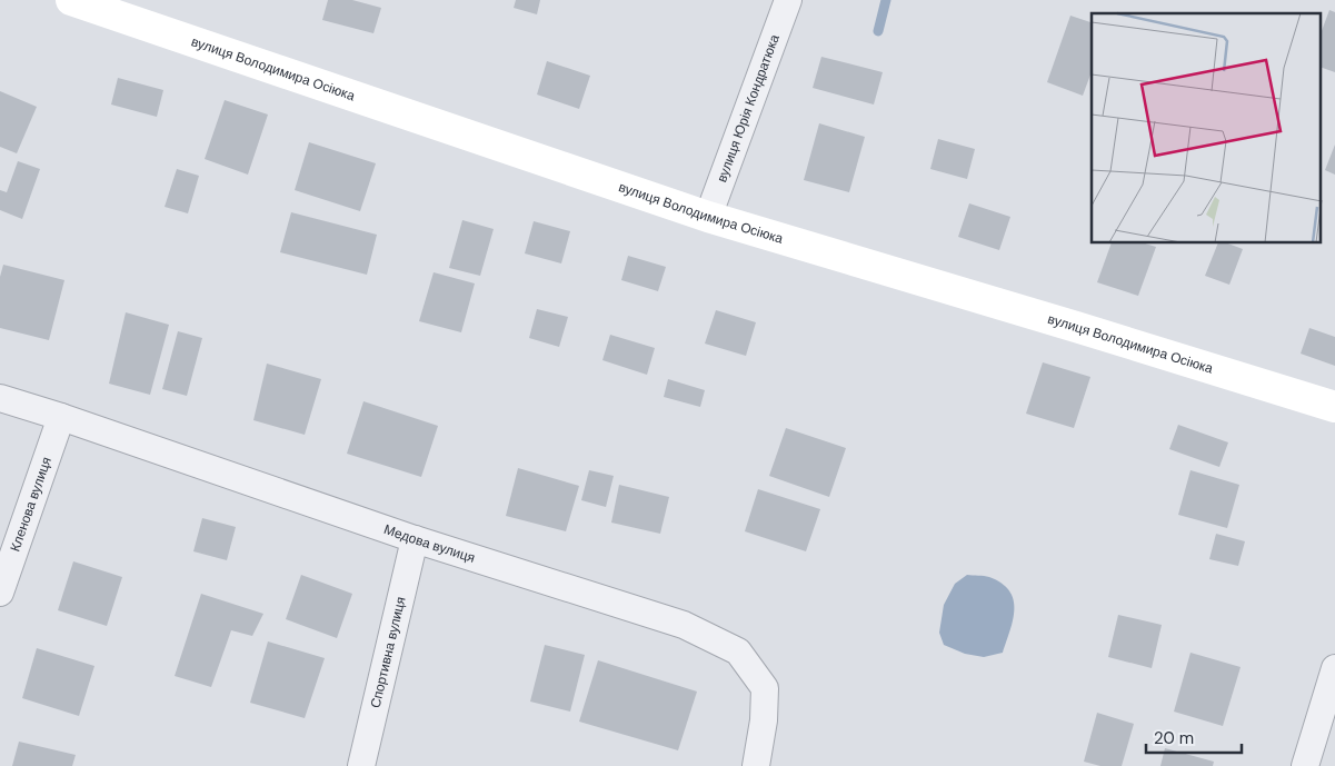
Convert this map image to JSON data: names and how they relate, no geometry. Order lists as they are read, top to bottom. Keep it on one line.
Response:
{"streets":{"street":["вулиця Володимира Осіюка","вулиця Юрія Кондратюка","Кленова вулиця","Медова вулиця","Спортивна вулиця"]},"crossings":[["вулиця Володимира Осіюка","вулиця Юрія Кондратюка"],["Кленова вулиця","Медова вулиця"],["Медова вулиця","Спортивна вулиця"]],"scale_bar":"20 m"}
